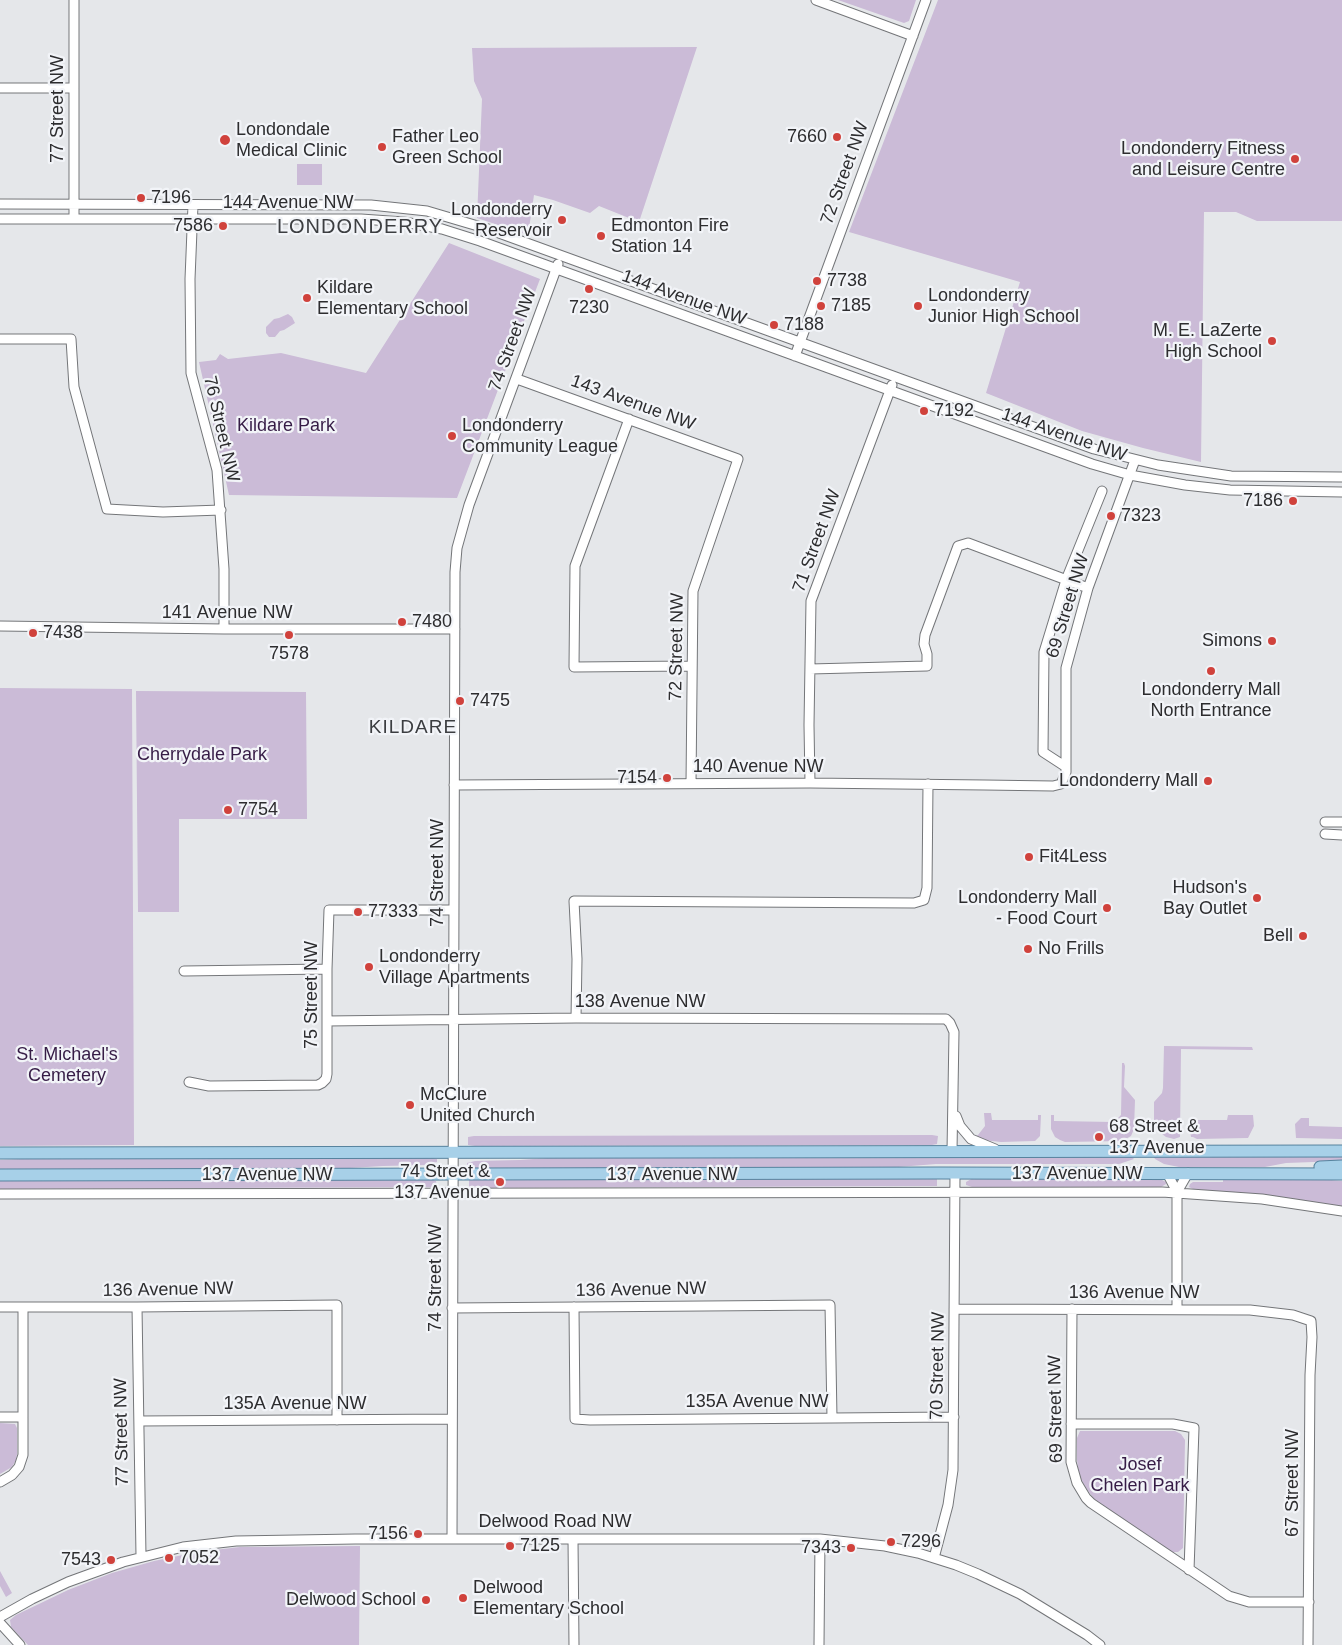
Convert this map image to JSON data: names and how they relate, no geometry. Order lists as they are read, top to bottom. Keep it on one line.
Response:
{"streets":{"main road":["137 Avenue NW"],"street":["77 Street NW","72 Street NW","144 Avenue NW","74 Street NW","143 Avenue NW","76 Street NW","71 Street NW","69 Street NW","141 Avenue NW","140 Avenue NW","75 Street NW","138 Avenue NW","136 Avenue NW","70 Street NW","135A Avenue NW","67 Street NW","Delwood Road NW"]},"crossings":[["77 Street NW","144 Avenue NW"],["77 Street NW","136 Avenue NW"],["77 Street NW","135A Avenue NW"],["77 Street NW","Delwood Road NW"],["72 Street NW","144 Avenue NW"],["72 Street NW","143 Avenue NW"],["72 Street NW","140 Avenue NW"],["144 Avenue NW","74 Street NW"],["144 Avenue NW","76 Street NW"],["144 Avenue NW","71 Street NW"],["144 Avenue NW","69 Street NW"],["74 Street NW","143 Avenue NW"],["74 Street NW","141 Avenue NW"],["74 Street NW","140 Avenue NW"],["74 Street NW","75 Street NW"],["74 Street NW","138 Avenue NW"],["74 Street NW","137 Avenue NW"],["74 Street NW","136 Avenue NW"],["74 Street NW","135A Avenue NW"],["74 Street NW","Delwood Road NW"],["76 Street NW","141 Avenue NW"],["71 Street NW","140 Avenue NW"],["69 Street NW","140 Avenue NW"],["69 Street NW","136 Avenue NW"],["75 Street NW","138 Avenue NW"],["138 Avenue NW","137 Avenue NW"],["137 Avenue NW","70 Street NW"],["136 Avenue NW","70 Street NW"],["136 Avenue NW","135A Avenue NW"],["136 Avenue NW","67 Street NW"],["70 Street NW","135A Avenue NW"],["70 Street NW","Delwood Road NW"]],"districts":["LONDONDERRY","KILDARE"],"parks":["Kildare Park","Cherrydale Park","St. Michael's Cemetery","Josef Chelen Park"],"places":["7660","Londondale Medical Clinic","Father Leo Green School","Londonderry Fitness and Leisure Centre","7196","Londonderry Reservoir","7586","Edmonton Fire Station 14","7738","7230","Kildare Elementary School","7185","Londonderry Junior High School","7188","M. E. LaZerte High School","7192","Londonderry Community League","7186","7323","7480","7438","7578","Simons","Londonderry Mall North Entrance","7475","7154","Londonderry Mall","7754","Fit4Less","Hudson's Bay Outlet","Londonderry Mall - Food Court","77333","Bell","No Frills","Londonderry Village Apartments","McClure United Church","68 Street & 137 Avenue","74 Street & 137 Avenue","7156","7296","7125","7343","7052","7543","Delwood Elementary School","Delwood School"]}
